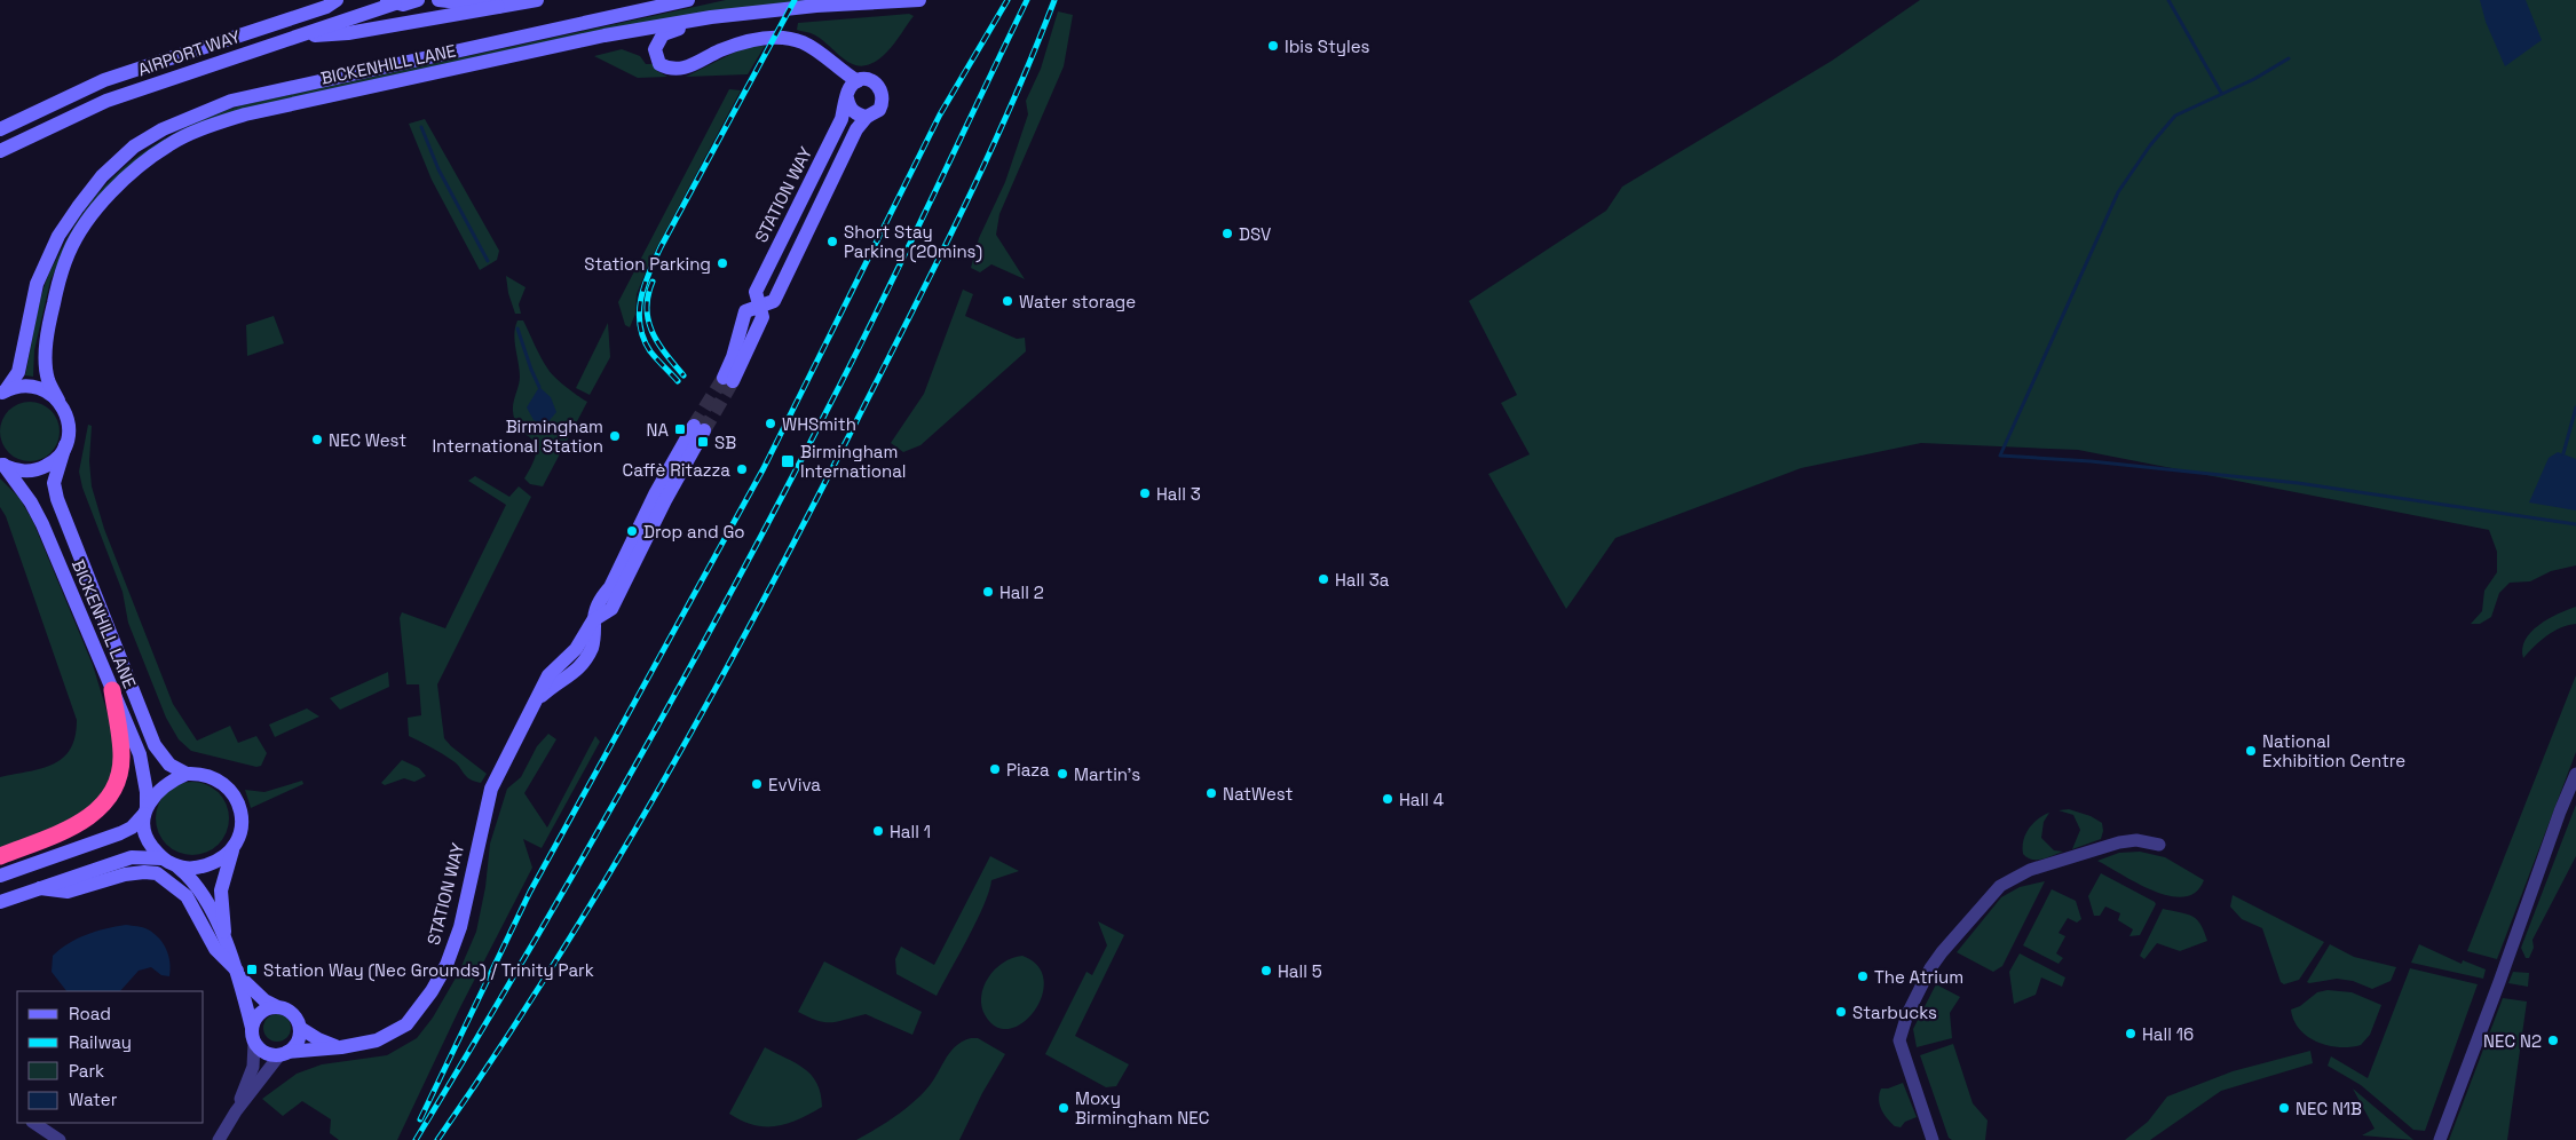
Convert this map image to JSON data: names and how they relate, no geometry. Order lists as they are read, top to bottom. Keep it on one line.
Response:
{"streets":{"street":["AIRPORT WAY","BICKENHILL LANE","STATION WAY"]},"places":{"other":["Ibis Styles","DSV","Short Stay Parking (20mins)","Station Parking","Water storage","WHSmith","Birmingham International Station","NEC West","Caffè Ritazza","Hall 3","Drop and Go","Hall 3a","Hall 2","National Exhibition Centre","Piaza","Martin's","EvViva","NatWest","Hall 4","Hall 1","Hall 5","The Atrium","Starbucks","Hall 16","NEC N2","Moxy Birmingham NEC","NEC N1B"],"transit":["NA","SB","Birmingham International","Station Way (Nec Grounds) / Trinity Park"]},"legend":["Road","Railway","Park","Water"]}
